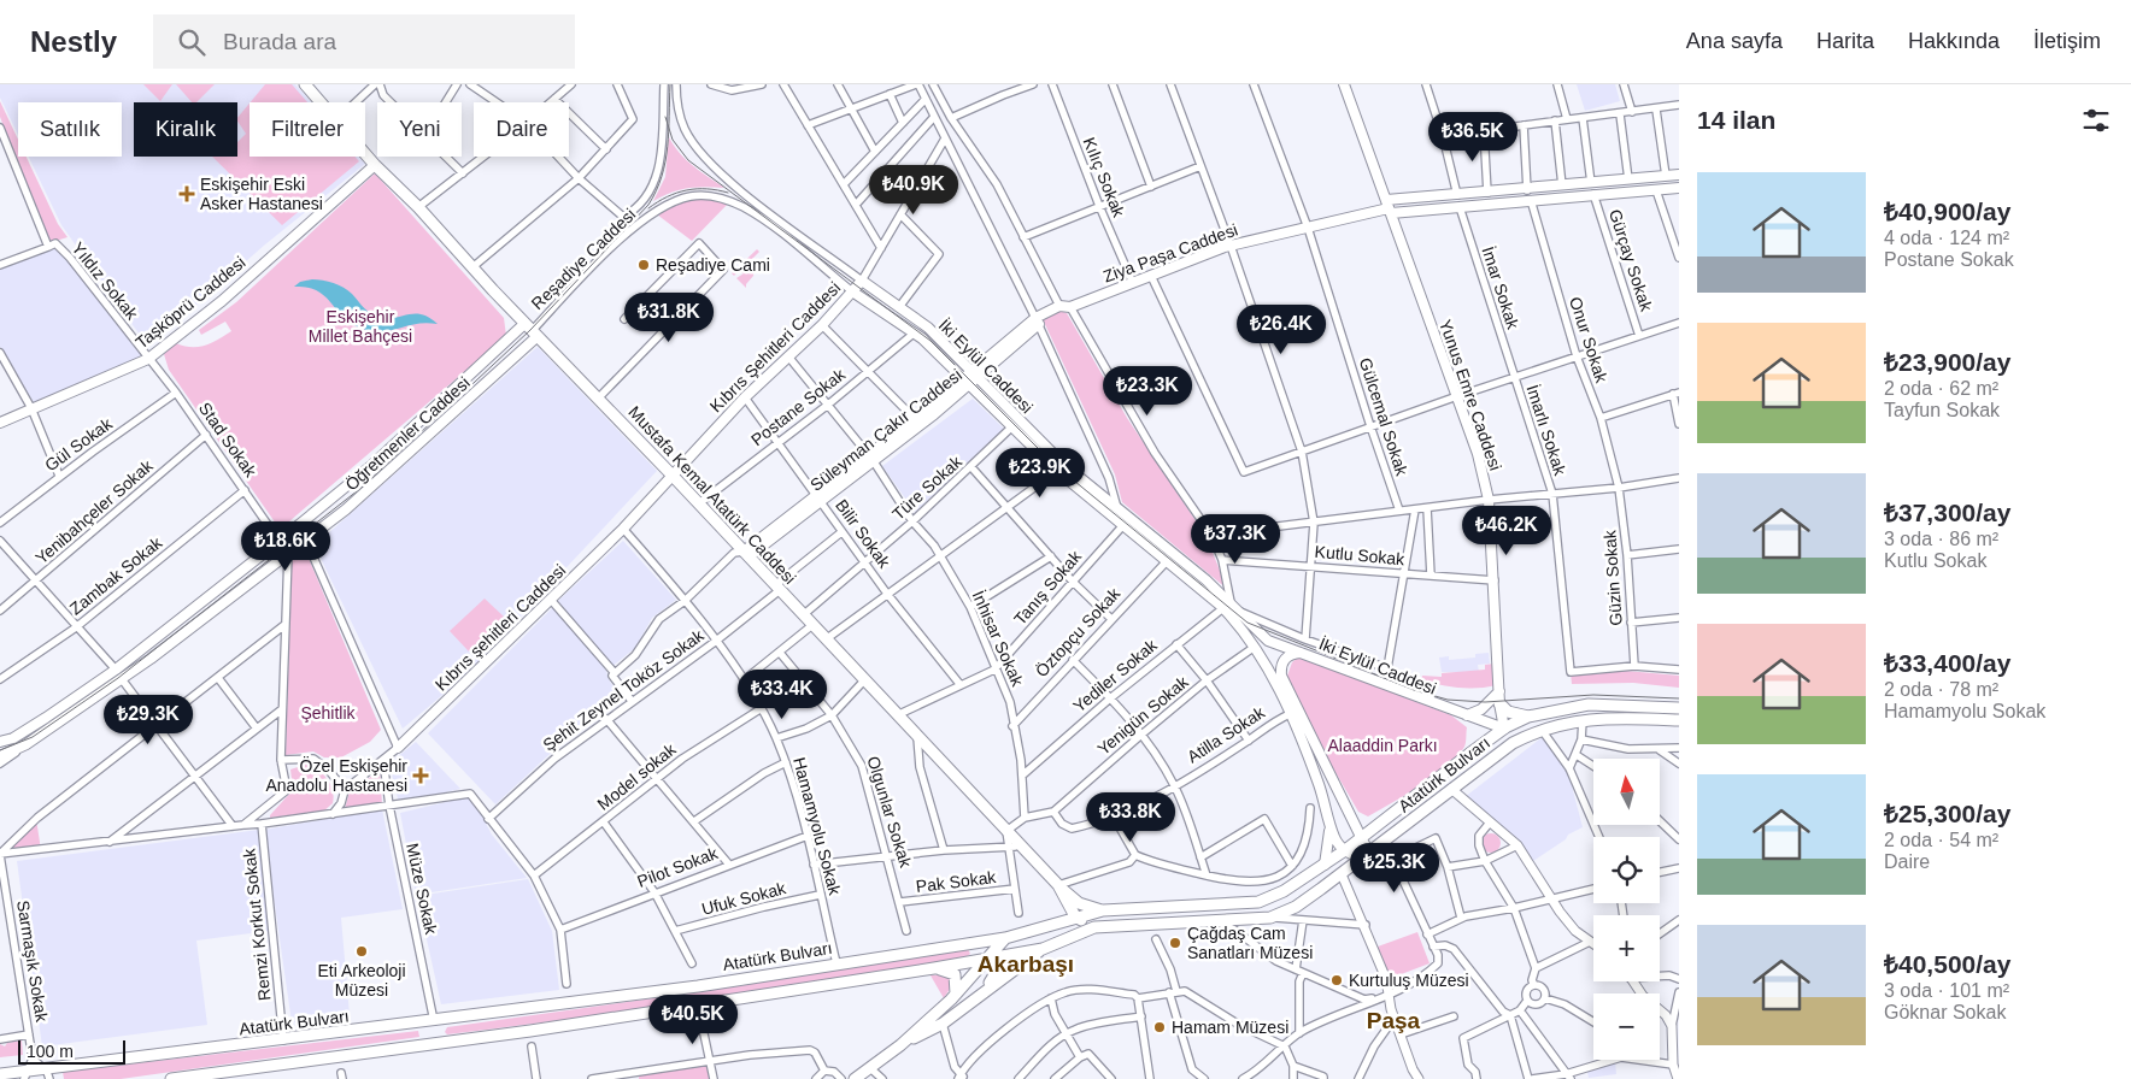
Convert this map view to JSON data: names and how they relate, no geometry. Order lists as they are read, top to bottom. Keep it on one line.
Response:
{"streets":{"main road":["Ziya Paşa Caddesi","Taşköprü Caddesi","Kıbrıs Şehitleri Caddesi","İki Eylül Caddesi","Yunus Emre Caddesi","Süleyman Çakır Caddesi","Öğretmenler Caddesi","Mustafa Kemal Atatürk Caddesi","Kıbrıs şehitleri Caddesi","Atatürk Bulvarı"],"street":["Kılıç Sokak","Reşadiye Caddesi","Gürçay Sokak","Yıldız Sokak","İmar Sokak","Onur Sokak","Postane Sokak","Gülcemal Sokak","İmarlı Sokak","Stad Sokak","Gül Sokak","Türe Sokak","Yenibahçeler Sokak","Bilir Sokak","Kutlu Sokak","Zambak Sokak","Güzin Sokak","Tanış Sokak","Öztopçu Sokak","İnhisar Sokak","Yediler Sokak","Şehit Zeynel Toköz Sokak","Yenigün Sokak","Atilla Sokak","Model sokak","Olgunlar Sokak","Hamamyolu Sokak","Pilot Sokak","Pak Sokak","Müze Sokak","Ufuk Sokak","Remzi Korkut Sokak","Sarmaşık Sokak"]},"crossings":[["Kılıç Sokak","Ziya Paşa Caddesi"],["Ziya Paşa Caddesi","Gürçay Sokak"],["Ziya Paşa Caddesi","İmar Sokak"],["Ziya Paşa Caddesi","Onur Sokak"],["Ziya Paşa Caddesi","Yunus Emre Caddesi"],["Ziya Paşa Caddesi","Gülcemal Sokak"],["Ziya Paşa Caddesi","Süleyman Çakır Caddesi"],["Reşadiye Caddesi","İki Eylül Caddesi"],["Reşadiye Caddesi","Öğretmenler Caddesi"],["Reşadiye Caddesi","Mustafa Kemal Atatürk Caddesi"],["Yıldız Sokak","Taşköprü Caddesi"],["Yıldız Sokak","Stad Sokak"],["İmar Sokak","İmarlı Sokak"],["Taşköprü Caddesi","Stad Sokak"],["Taşköprü Caddesi","Mustafa Kemal Atatürk Caddesi"],["Onur Sokak","Güzin Sokak"],["Kıbrıs Şehitleri Caddesi","İki Eylül Caddesi"],["Kıbrıs Şehitleri Caddesi","Mustafa Kemal Atatürk Caddesi"],["Kıbrıs Şehitleri Caddesi","Bilir Sokak"],["Kıbrıs Şehitleri Caddesi","Kıbrıs şehitleri Caddesi"],["Kıbrıs Şehitleri Caddesi","İnhisar Sokak"],["Kıbrıs Şehitleri Caddesi","Hamamyolu Sokak"],["İki Eylül Caddesi","Yunus Emre Caddesi"],["İki Eylül Caddesi","Postane Sokak"],["İki Eylül Caddesi","Süleyman Çakır Caddesi"],["İki Eylül Caddesi","Türe Sokak"],["İki Eylül Caddesi","Tanış Sokak"],["İki Eylül Caddesi","Öztopçu Sokak"],["İki Eylül Caddesi","Yediler Sokak"],["İki Eylül Caddesi","Yenigün Sokak"],["İki Eylül Caddesi","Atilla Sokak"],["İki Eylül Caddesi","Atatürk Bulvarı"],["Yunus Emre Caddesi","Kutlu Sokak"],["Yunus Emre Caddesi","Atatürk Bulvarı"],["Postane Sokak","Mustafa Kemal Atatürk Caddesi"],["Postane Sokak","Bilir Sokak"],["Postane Sokak","İnhisar Sokak"],["Süleyman Çakır Caddesi","Mustafa Kemal Atatürk Caddesi"],["Süleyman Çakır Caddesi","Bilir Sokak"],["Süleyman Çakır Caddesi","İnhisar Sokak"],["İmarlı Sokak","Güzin Sokak"],["Öğretmenler Caddesi","Stad Sokak"],["Öğretmenler Caddesi","Mustafa Kemal Atatürk Caddesi"],["Stad Sokak","Gül Sokak"],["Stad Sokak","Yenibahçeler Sokak"],["Stad Sokak","Zambak Sokak"],["Türe Sokak","Mustafa Kemal Atatürk Caddesi"],["Türe Sokak","Bilir Sokak"],["Türe Sokak","İnhisar Sokak"],["Mustafa Kemal Atatürk Caddesi","Tanış Sokak"],["Mustafa Kemal Atatürk Caddesi","Şehit Zeynel Toköz Sokak"],["Mustafa Kemal Atatürk Caddesi","Atatürk Bulvarı"],["Bilir Sokak","Tanış Sokak"],["Bilir Sokak","Şehit Zeynel Toköz Sokak"],["Tanış Sokak","İnhisar Sokak"],["Kıbrıs şehitleri Caddesi","Hamamyolu Sokak"],["Öztopçu Sokak","İnhisar Sokak"],["İnhisar Sokak","Yediler Sokak"],["Şehit Zeynel Toköz Sokak","Hamamyolu Sokak"],["Yenigün Sokak","Atilla Sokak"],["Atatürk Bulvarı","Hamamyolu Sokak"],["Atatürk Bulvarı","Müze Sokak"],["Atatürk Bulvarı","Remzi Korkut Sokak"],["Model sokak","Hamamyolu Sokak"],["Olgunlar Sokak","Pak Sokak"],["Hamamyolu Sokak","Pilot Sokak"],["Hamamyolu Sokak","Ufuk Sokak"],["Remzi Korkut Sokak","Sarmaşık Sokak"]],"districts":["Akarbaşı","Paşa"],"parks":["Eskişehir Millet Bahçesi","Şehitlik","Alaaddin Parkı"],"places":{"health":["Eskişehir Eski Asker Hastanesi","Özel Eskişehir Anadolu Hastanesi"],"other":["Reşadiye Cami","Çağdaş Cam Sanatları Müzesi","Eti Arkeoloji Müzesi","Kurtuluş Müzesi","Hamam Müzesi"]},"scale_bar":"100 m","north":"top","page":{"header":"Nestly","search":"Burada ara","nav":["Ana sayfa","Harita","Hakkında","İletişim"],"heading":"14 ilan","chip":["Satılık","Kiralık","Filtreler","Yeni","Daire"],"price":["₺36.5K","₺40.9K","₺31.8K","₺26.4K","₺23.3K","₺23.9K","₺46.2K","₺37.3K","₺18.6K","₺33.4K","₺29.3K","₺33.8K","₺25.3K","₺40.5K"],"list":[{"name":"₺40,900/ay","note":"4 oda · 124 m² · Postane Sokak"},{"name":"₺23,900/ay","note":"2 oda · 62 m² · Tayfun Sokak"},{"name":"₺37,300/ay","note":"3 oda · 86 m² · Kutlu Sokak"},{"name":"₺33,400/ay","note":"2 oda · 78 m² · Hamamyolu Sokak"},{"name":"₺25,300/ay","note":"2 oda · 54 m² · Daire"},{"name":"₺40,500/ay","note":"3 oda · 101 m² · Göknar Sokak"}],"map_buttons":["+","−"],"scale":"100 m"}}
